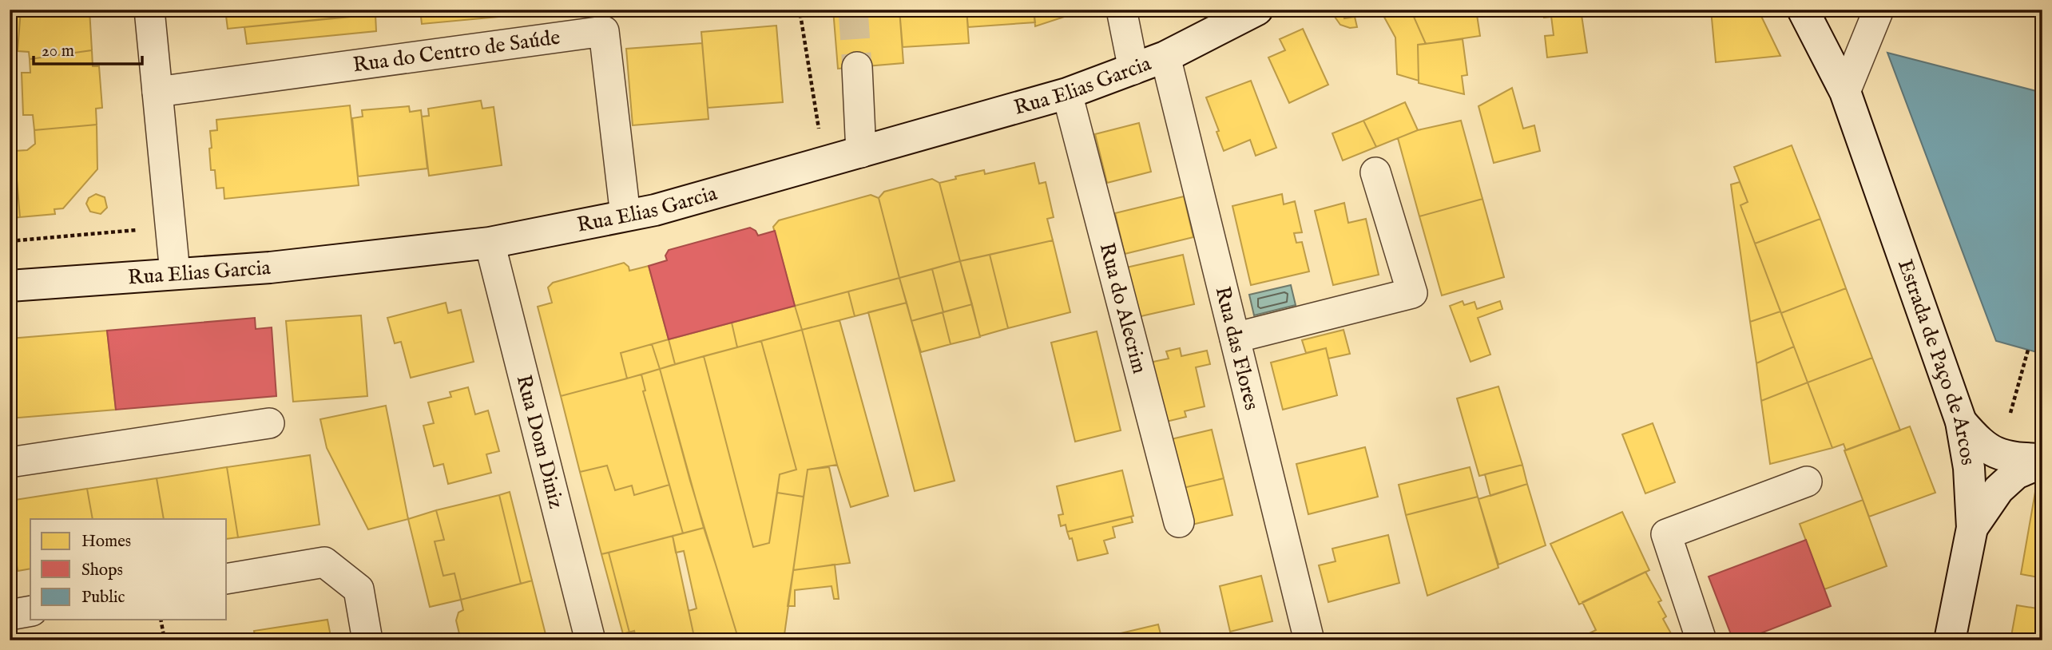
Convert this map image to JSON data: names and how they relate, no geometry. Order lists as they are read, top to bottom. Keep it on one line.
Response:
{"streets":{"street":["Rua do Centro de Saúde","Rua Elias Garcia","Rua do Alecrim","Rua das Flores","Estrada de Paço de Arcos","Rua Dom Diniz"]},"crossings":[["Rua do Centro de Saúde","Rua Elias Garcia"],["Rua Elias Garcia","Rua do Alecrim"],["Rua Elias Garcia","Rua das Flores"],["Rua Elias Garcia","Rua Dom Diniz"]],"legend":["Homes","Shops","Public"],"scale_bar":"20 m"}
